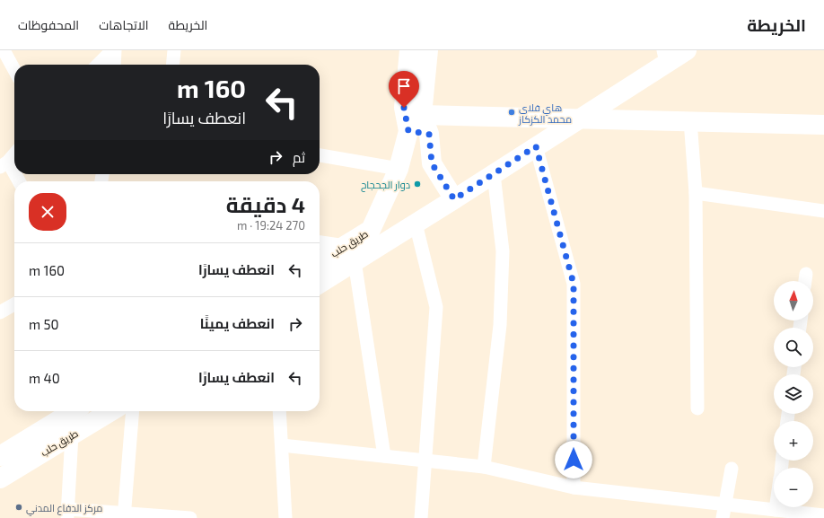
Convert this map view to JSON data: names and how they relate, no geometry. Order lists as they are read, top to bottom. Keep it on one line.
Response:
{"streets":{"main road":["طريق حلب"]},"places":["هاي فلاي محمد الكزكاز","دوار الجحجاح","مركز الدفاع المدني"],"north":"top","page":{"header":"الخريطة","nav":["الخريطة","الاتجاهات","المحفوظات"],"turn":["160 m","انعطف يسارًا"],"then":"ثم","heading":["4 دقيقة","270 m · 19:24"],"list":[{"name":"انعطف يسارًا","value":"160 m"},{"name":"انعطف يمينًا","value":"50 m"},{"name":"انعطف يسارًا","value":"40 m"}],"map_buttons":["+","−"]}}
